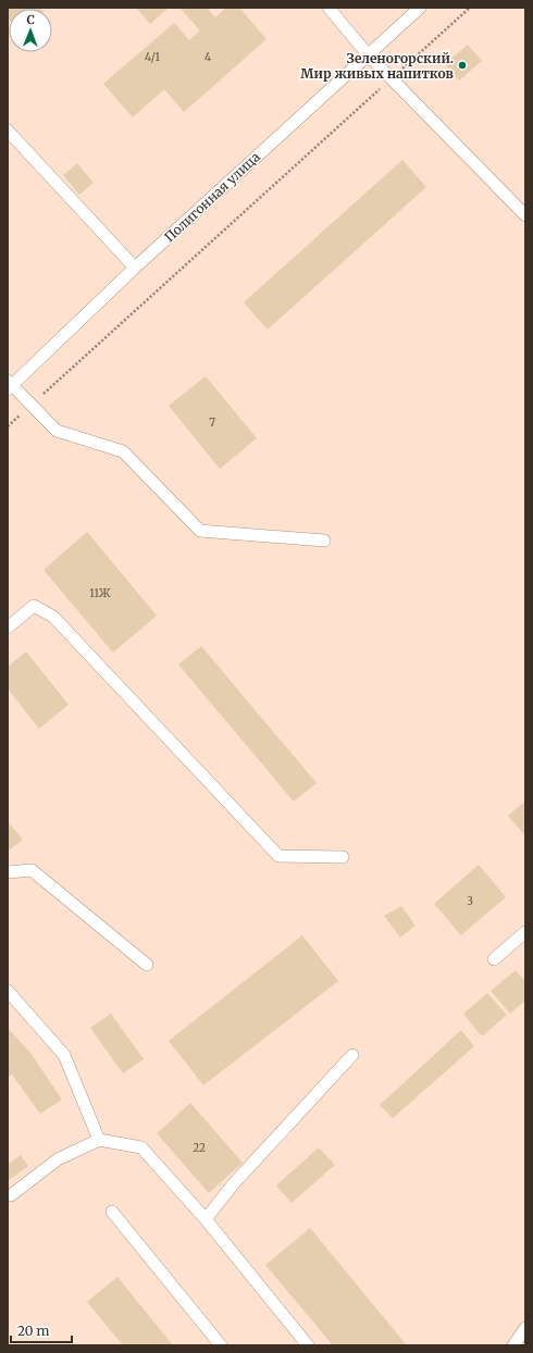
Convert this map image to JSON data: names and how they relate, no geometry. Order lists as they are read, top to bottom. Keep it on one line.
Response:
{"streets":{"lane":["Полигонная улица"]},"places":["Зеленогорский. Мир живых напитков"],"house_numbers":["4/1","4","7","11Ж","3","22"],"scale_bar":"20 m","north":"top"}
